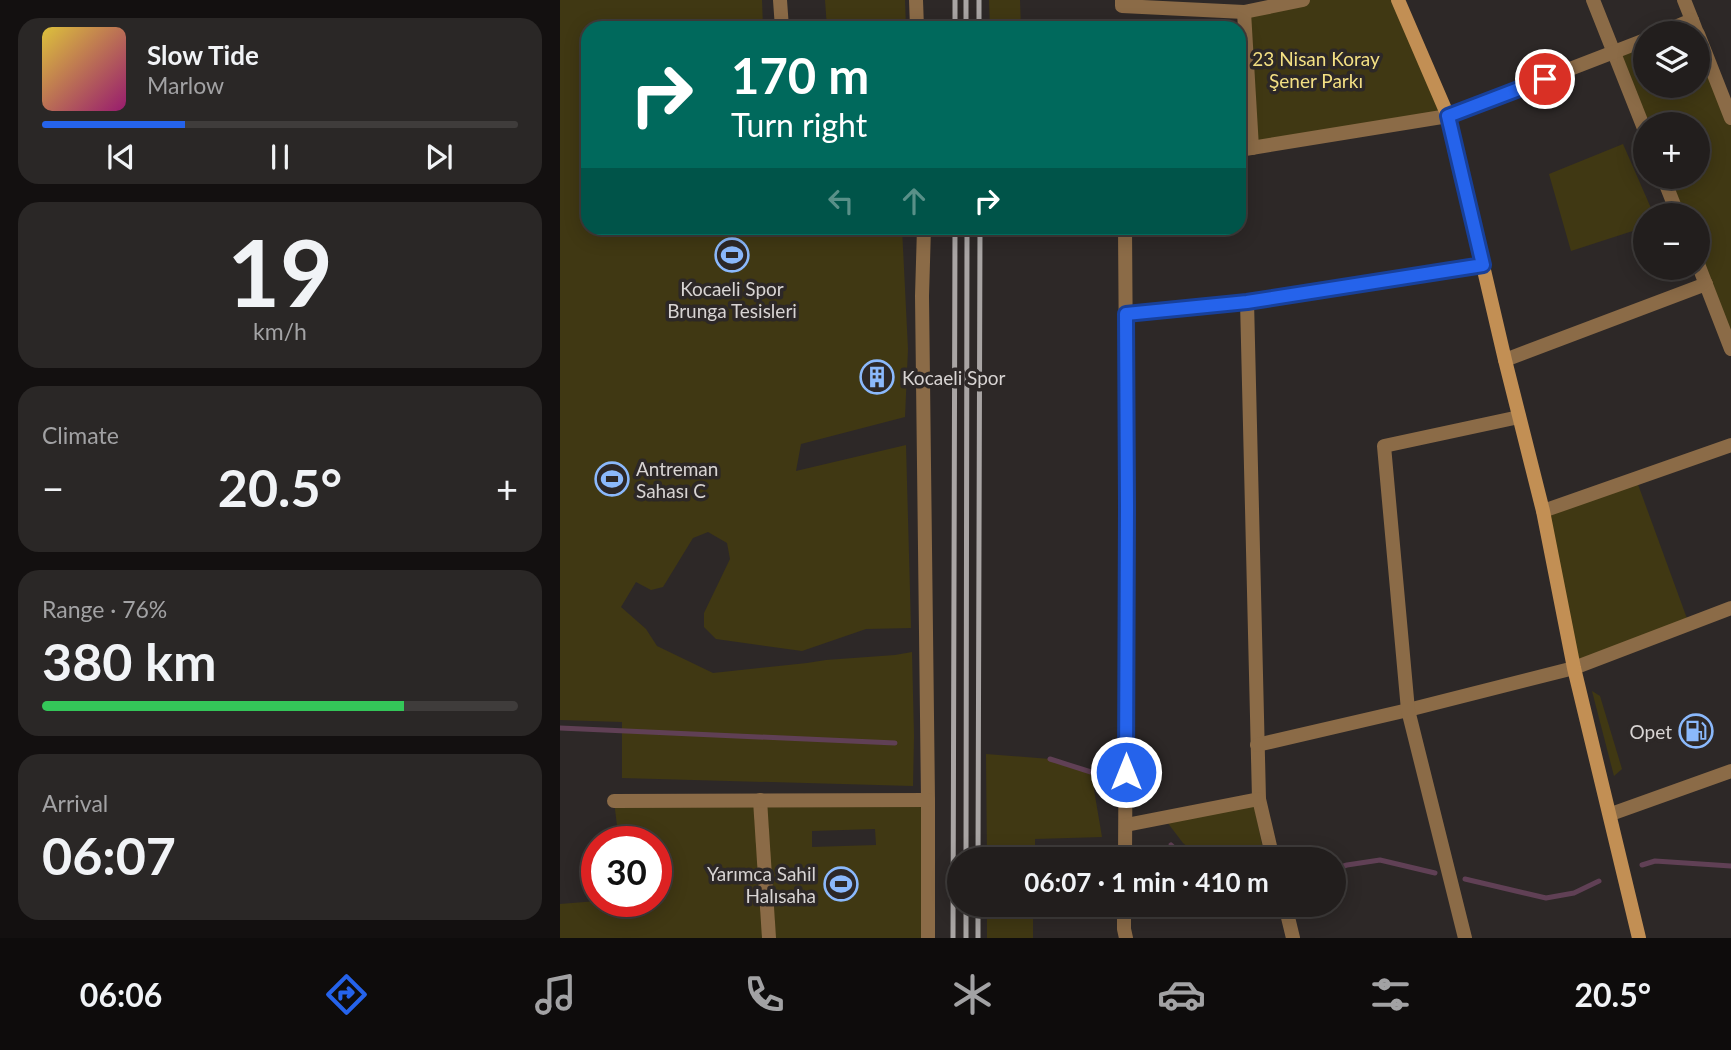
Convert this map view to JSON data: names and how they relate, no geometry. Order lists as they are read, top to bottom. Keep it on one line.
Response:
{"parks":["23 Nisan Koray Şener Parkı"],"places":{"sports":["Kocaeli Spor Brunga Tesisleri","Antreman Sahası C","Yarımca Sahil Halısaha"],"building":["Kocaeli Spor"],"fuel station":["Opet"]},"page":{"map_buttons":["+","−"],"turn":["170 m","Turn right"],"song":["Slow Tide","Marlow"],"tile":[["19","km/h"],"Climate",["Range · 76%","380 km"],["Arrival","06:07"]],"heat":["−","20.5°","+"],"limit":"30","trip":"06:07 · 1 min · 410 m","tabs":["06:06","20.5°"]}}
